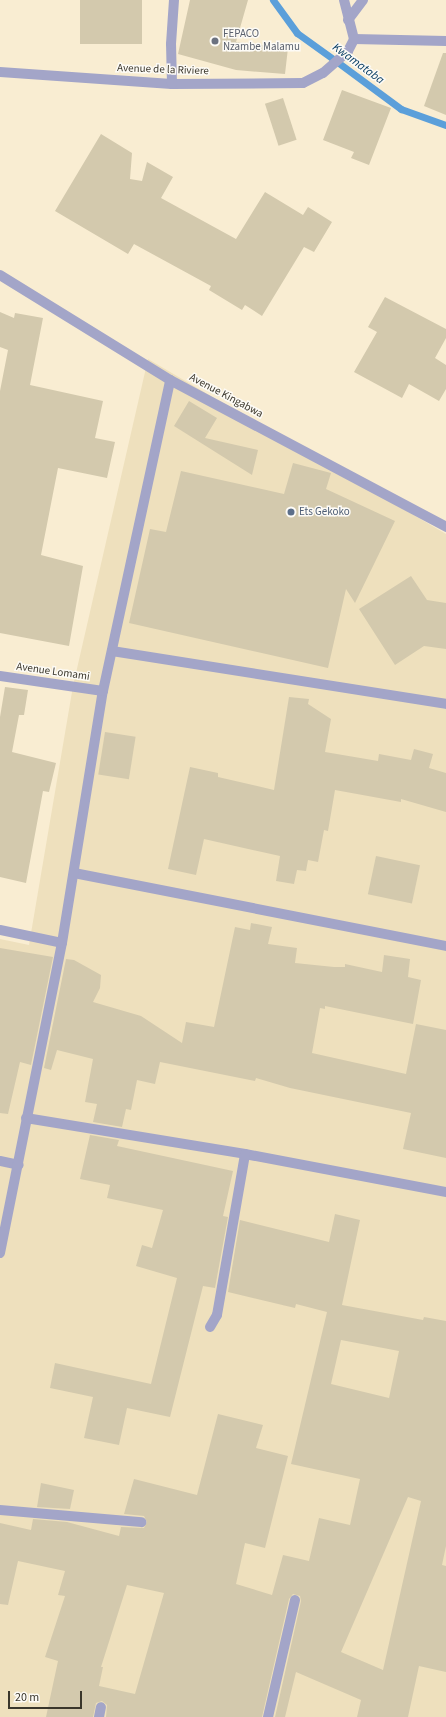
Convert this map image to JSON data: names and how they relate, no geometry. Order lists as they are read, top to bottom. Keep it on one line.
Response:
{"streets":{"street":["Avenue de la Riviere","Avenue Kingabwa","Avenue Lomami"]},"water":["Kwamataba"],"places":["FEPACO Nzambe Malamu","Ets Gekoko"],"scale_bar":"20 m"}
